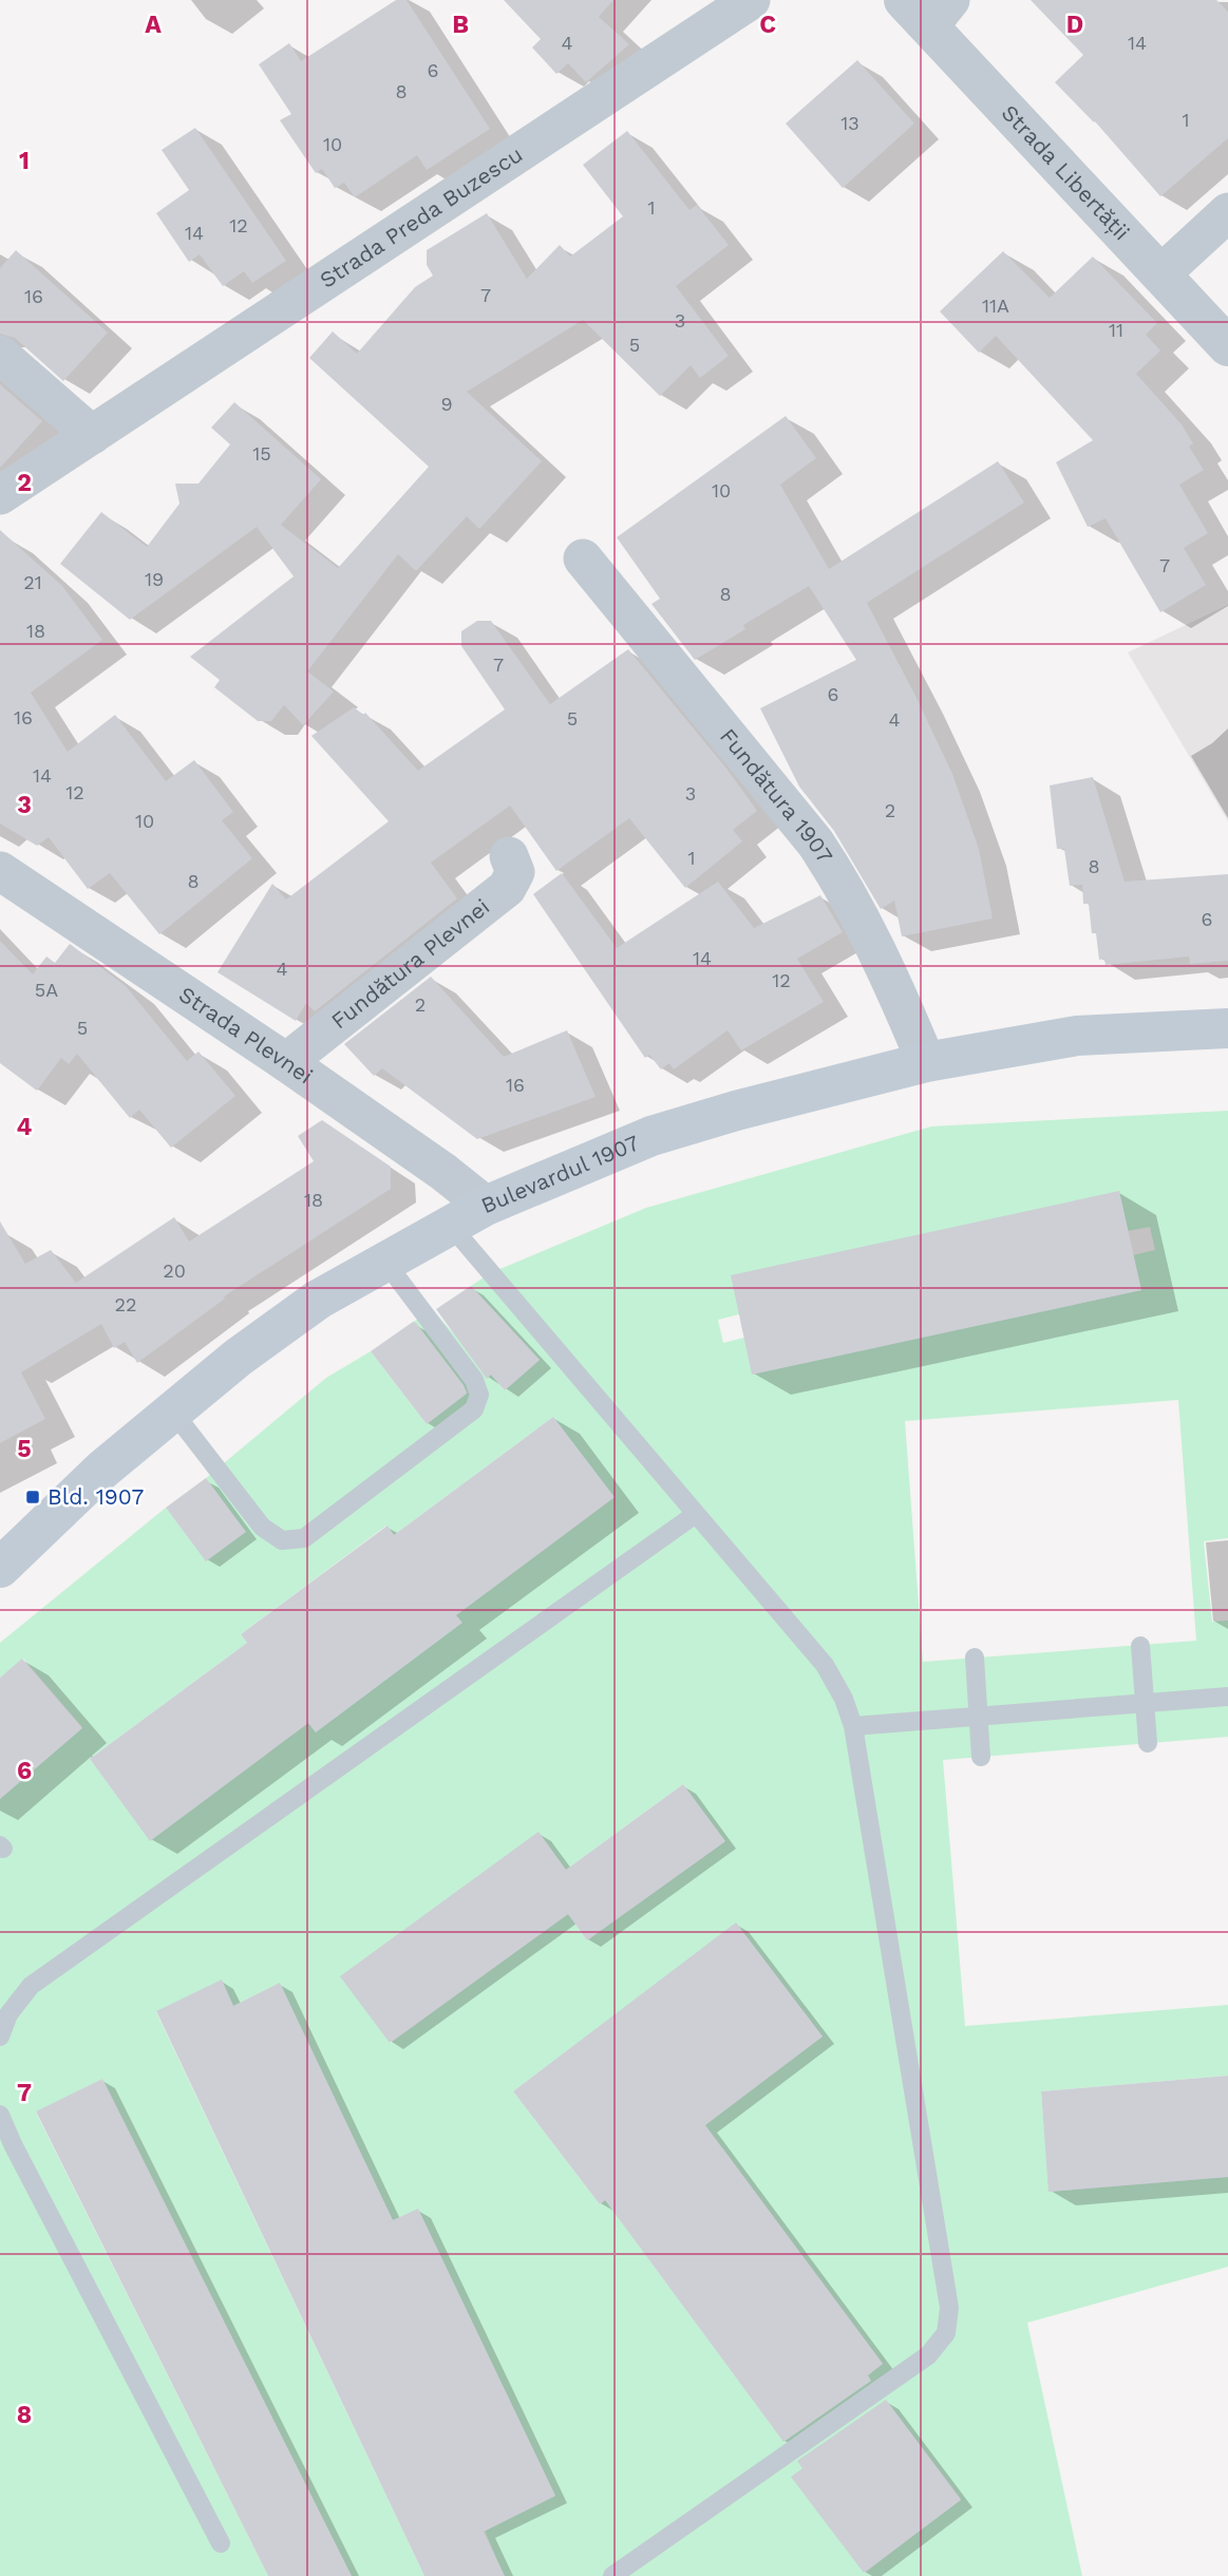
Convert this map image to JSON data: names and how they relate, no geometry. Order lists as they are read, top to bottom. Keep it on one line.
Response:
{"streets":{"main road":["Bulevardul 1907"],"street":["Strada Libertății","Strada Preda Buzescu","Fundătura 1907","Fundătura Plevnei","Strada Plevnei"]},"crossings":[["Fundătura 1907","Bulevardul 1907"],["Fundătura Plevnei","Strada Plevnei"],["Strada Plevnei","Bulevardul 1907"]],"places":{"transit":["Bld. 1907"]},"house_numbers":["4","14","6","8","1","13","10","1","12","14","7","16","11A","3","11","5","9","15","10","7","19","21","8","18","7","6","16","5","4","14","12","3","2","10","1","8","8","6","14","4","12","5A","2","5","16","18","20","22"],"grid":{"columns":["A","B","C","D"],"rows":["1","2","3","4","5","6","7","8"]}}
